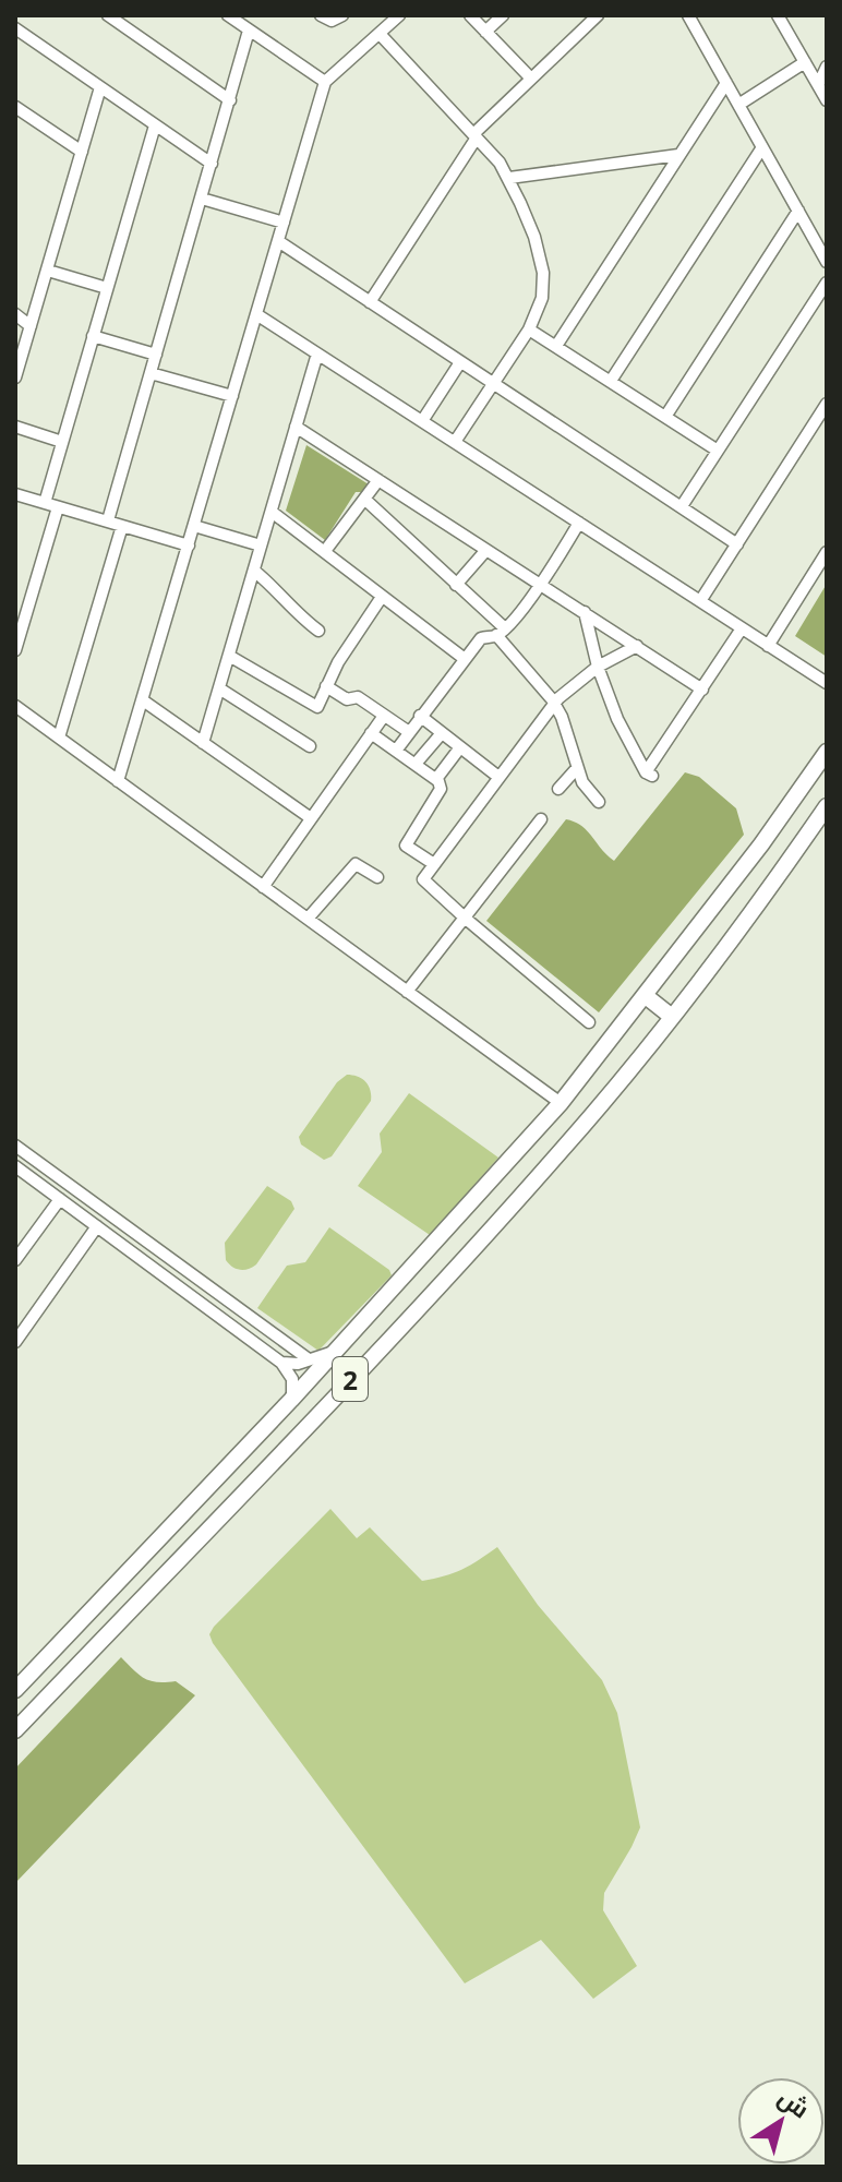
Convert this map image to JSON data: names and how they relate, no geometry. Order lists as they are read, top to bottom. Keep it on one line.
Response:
{"streets":{"highway":["2"]},"north":"top right"}
